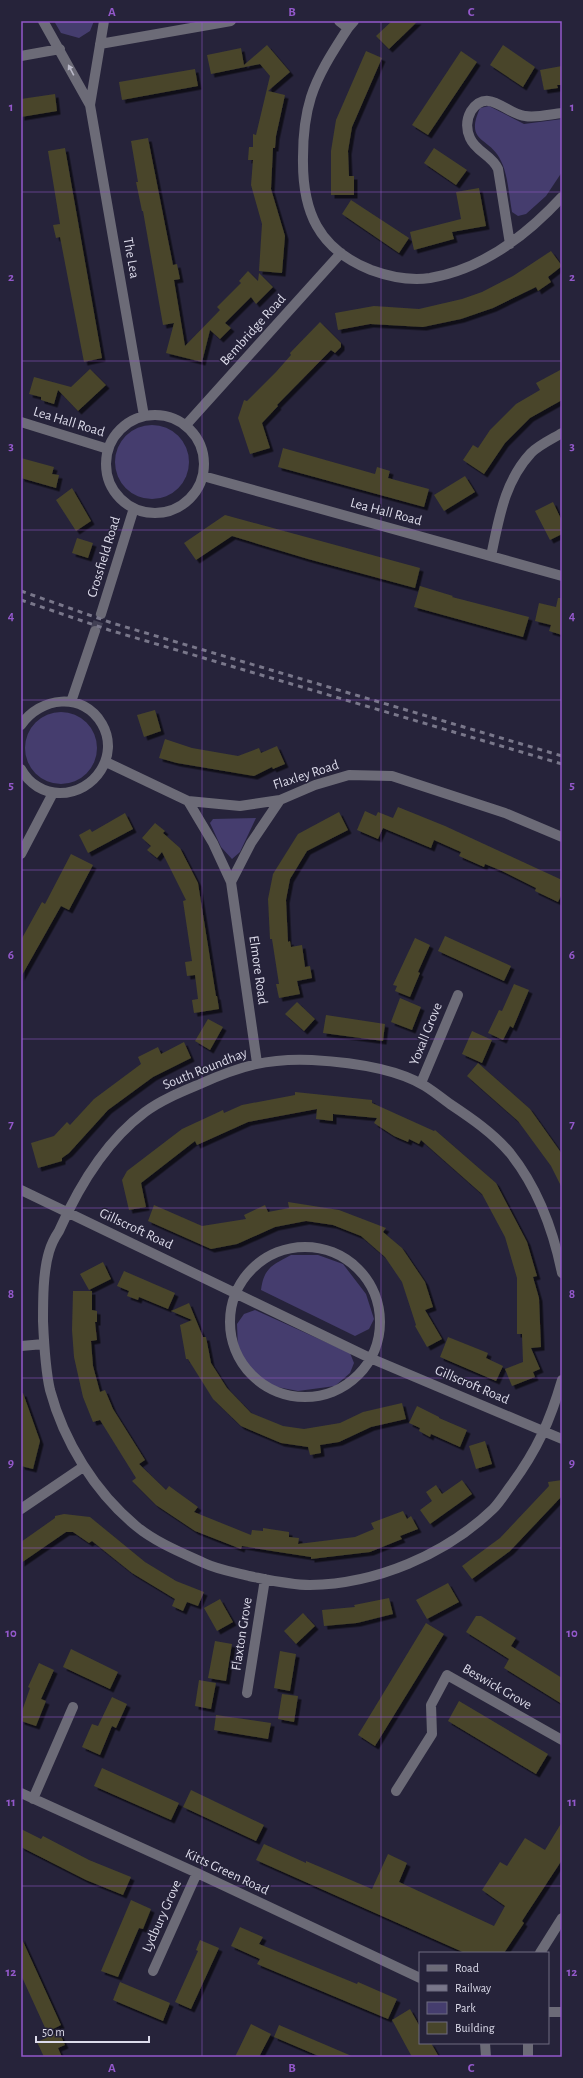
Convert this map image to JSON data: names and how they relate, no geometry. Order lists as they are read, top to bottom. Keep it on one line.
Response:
{"streets":{"street":["The Lea","Bembridge Road","Lea Hall Road","Crossfield Road","Flaxley Road","Elmore Road","Yoxall Grove","South Roundhay","Gillscroft Road","Flaxton Grove","Beswick Grove","Kitts Green Road","Lydbury Grove"]},"crossings":[["The Lea","Bembridge Road"],["The Lea","Lea Hall Road"],["The Lea","Crossfield Road"],["Bembridge Road","Lea Hall Road"],["Bembridge Road","Crossfield Road"],["Lea Hall Road","Crossfield Road"],["Flaxley Road","Elmore Road"],["Elmore Road","South Roundhay"],["Yoxall Grove","South Roundhay"],["South Roundhay","Gillscroft Road"],["South Roundhay","Flaxton Grove"],["Kitts Green Road","Lydbury Grove"]],"legend":["Road","Railway","Park","Building"],"scale_bar":"50 m","grid":{"columns":["A","B","C"],"rows":["1","2","3","4","5","6","7","8","9","10","11","12"]}}
